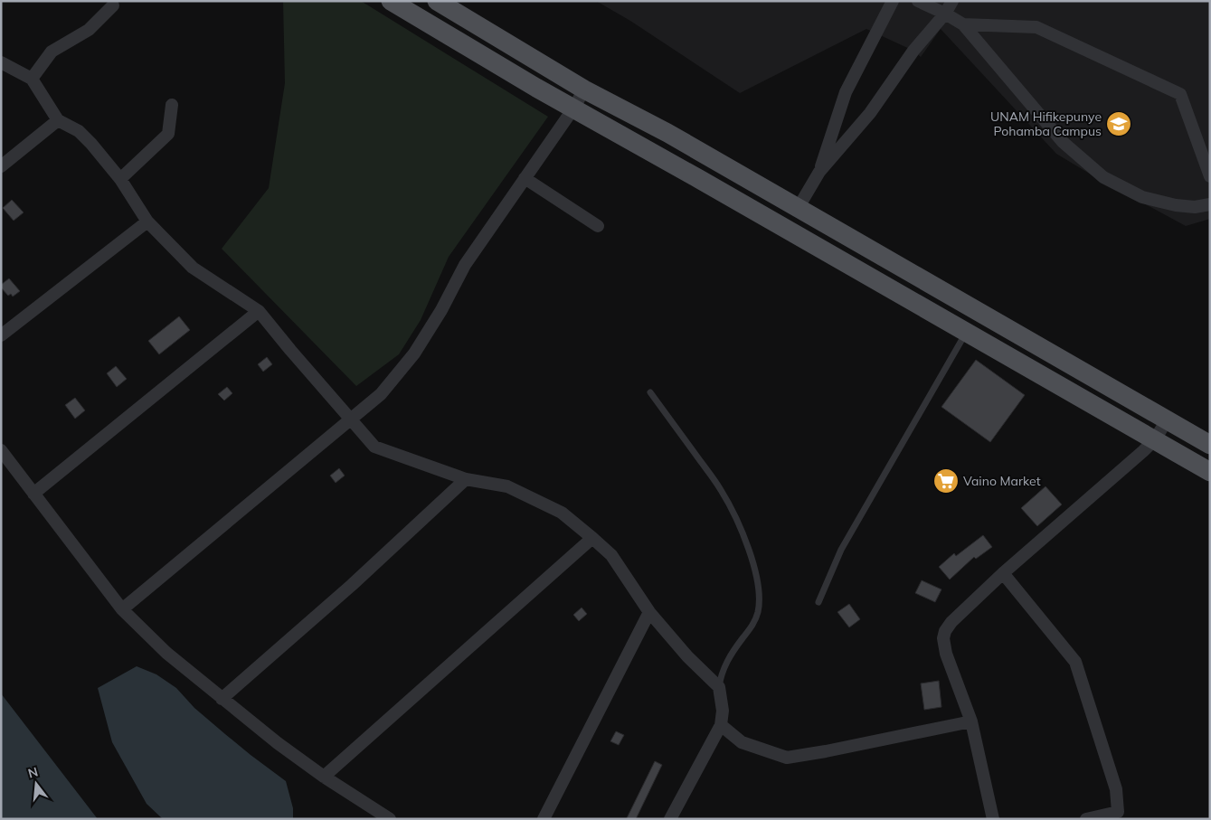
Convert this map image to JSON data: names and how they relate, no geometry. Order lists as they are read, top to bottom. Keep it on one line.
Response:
{"places":{"school or university":["UNAM Hifikepunye Pohamba Campus"],"supermarket":["Vaino Market"]},"north":"top"}
